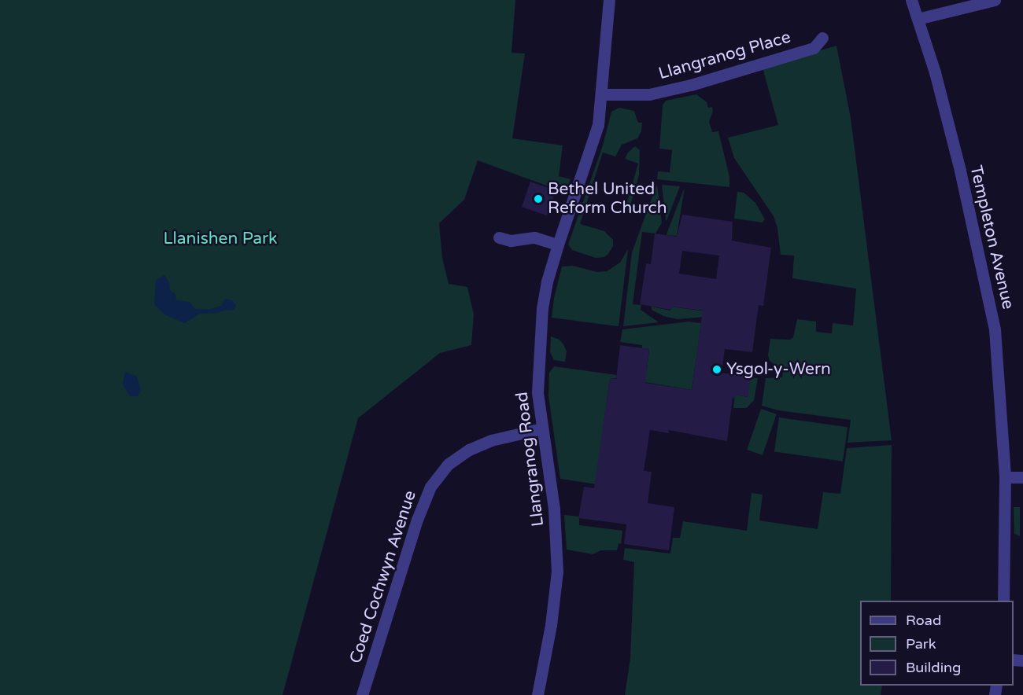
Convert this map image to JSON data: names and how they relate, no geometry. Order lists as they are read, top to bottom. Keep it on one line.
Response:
{"streets":{"street":["Llangranog Place","Templeton Avenue","Llangranog Road","Coed Cochwyn Avenue"]},"crossings":[["Llangranog Place","Llangranog Road"],["Llangranog Road","Coed Cochwyn Avenue"]],"parks":["Llanishen Park"],"places":["Bethel United Reform Church","Ysgol-y-Wern"],"legend":["Road","Park","Building"]}
